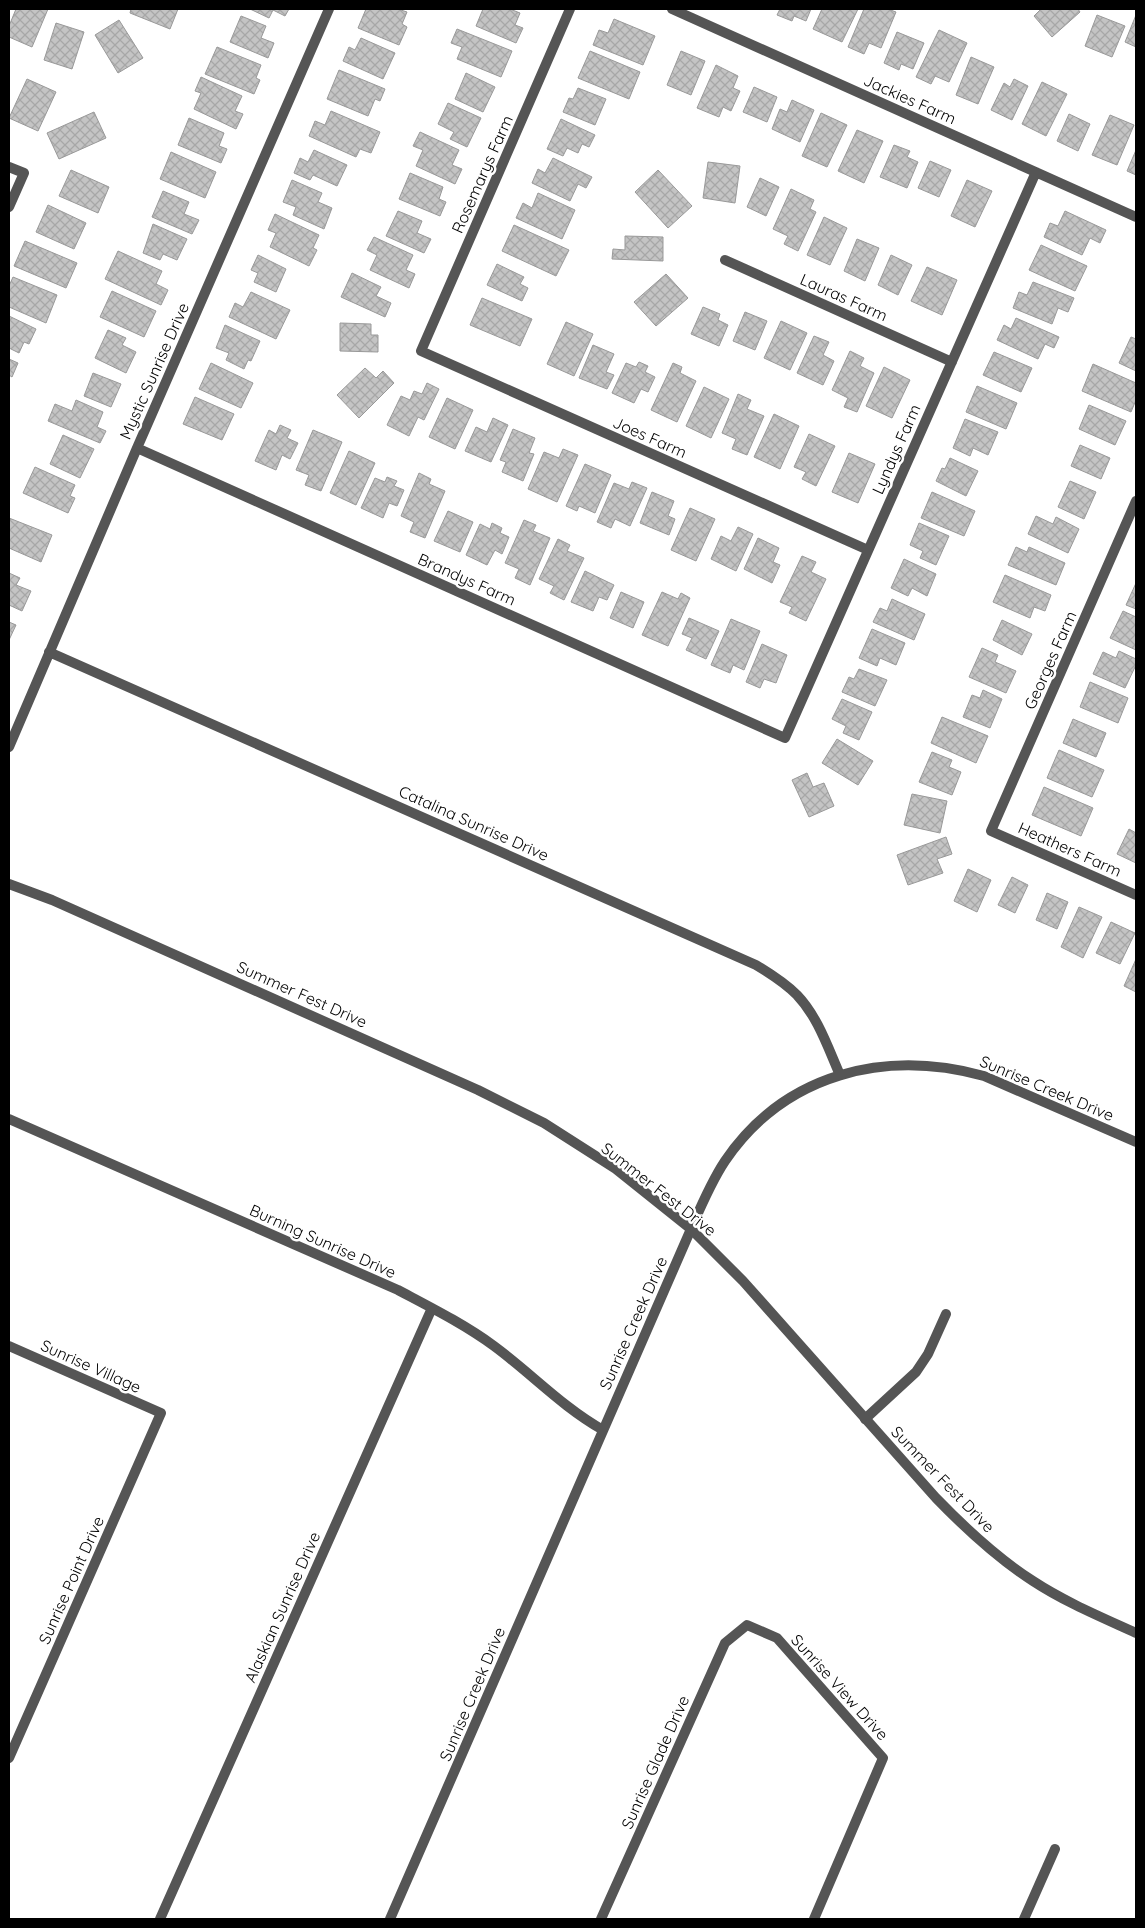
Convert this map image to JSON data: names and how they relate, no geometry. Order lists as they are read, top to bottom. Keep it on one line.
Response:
{"streets":{"street":["Jackies Farm","Rosemarys Farm","Lauras Farm","Mystic Sunrise Drive","Joes Farm","Lyndys Farm","Brandys Farm","Georges Farm","Catalina Sunrise Drive","Heathers Farm","Summer Fest Drive","Sunrise Creek Drive","Burning Sunrise Drive","Sunrise Village","Sunrise Point Drive","Alaskian Sunrise Drive","Sunrise View Drive","Sunrise Glade Drive"]},"crossings":[["Jackies Farm","Lyndys Farm"],["Rosemarys Farm","Joes Farm"],["Lauras Farm","Lyndys Farm"],["Mystic Sunrise Drive","Brandys Farm"],["Mystic Sunrise Drive","Catalina Sunrise Drive"],["Joes Farm","Lyndys Farm"],["Lyndys Farm","Brandys Farm"],["Georges Farm","Heathers Farm"],["Catalina Sunrise Drive","Sunrise Creek Drive"],["Summer Fest Drive","Sunrise Creek Drive"],["Sunrise Creek Drive","Burning Sunrise Drive"],["Burning Sunrise Drive","Alaskian Sunrise Drive"],["Sunrise Village","Sunrise Point Drive"],["Sunrise View Drive","Sunrise Glade Drive"]]}
